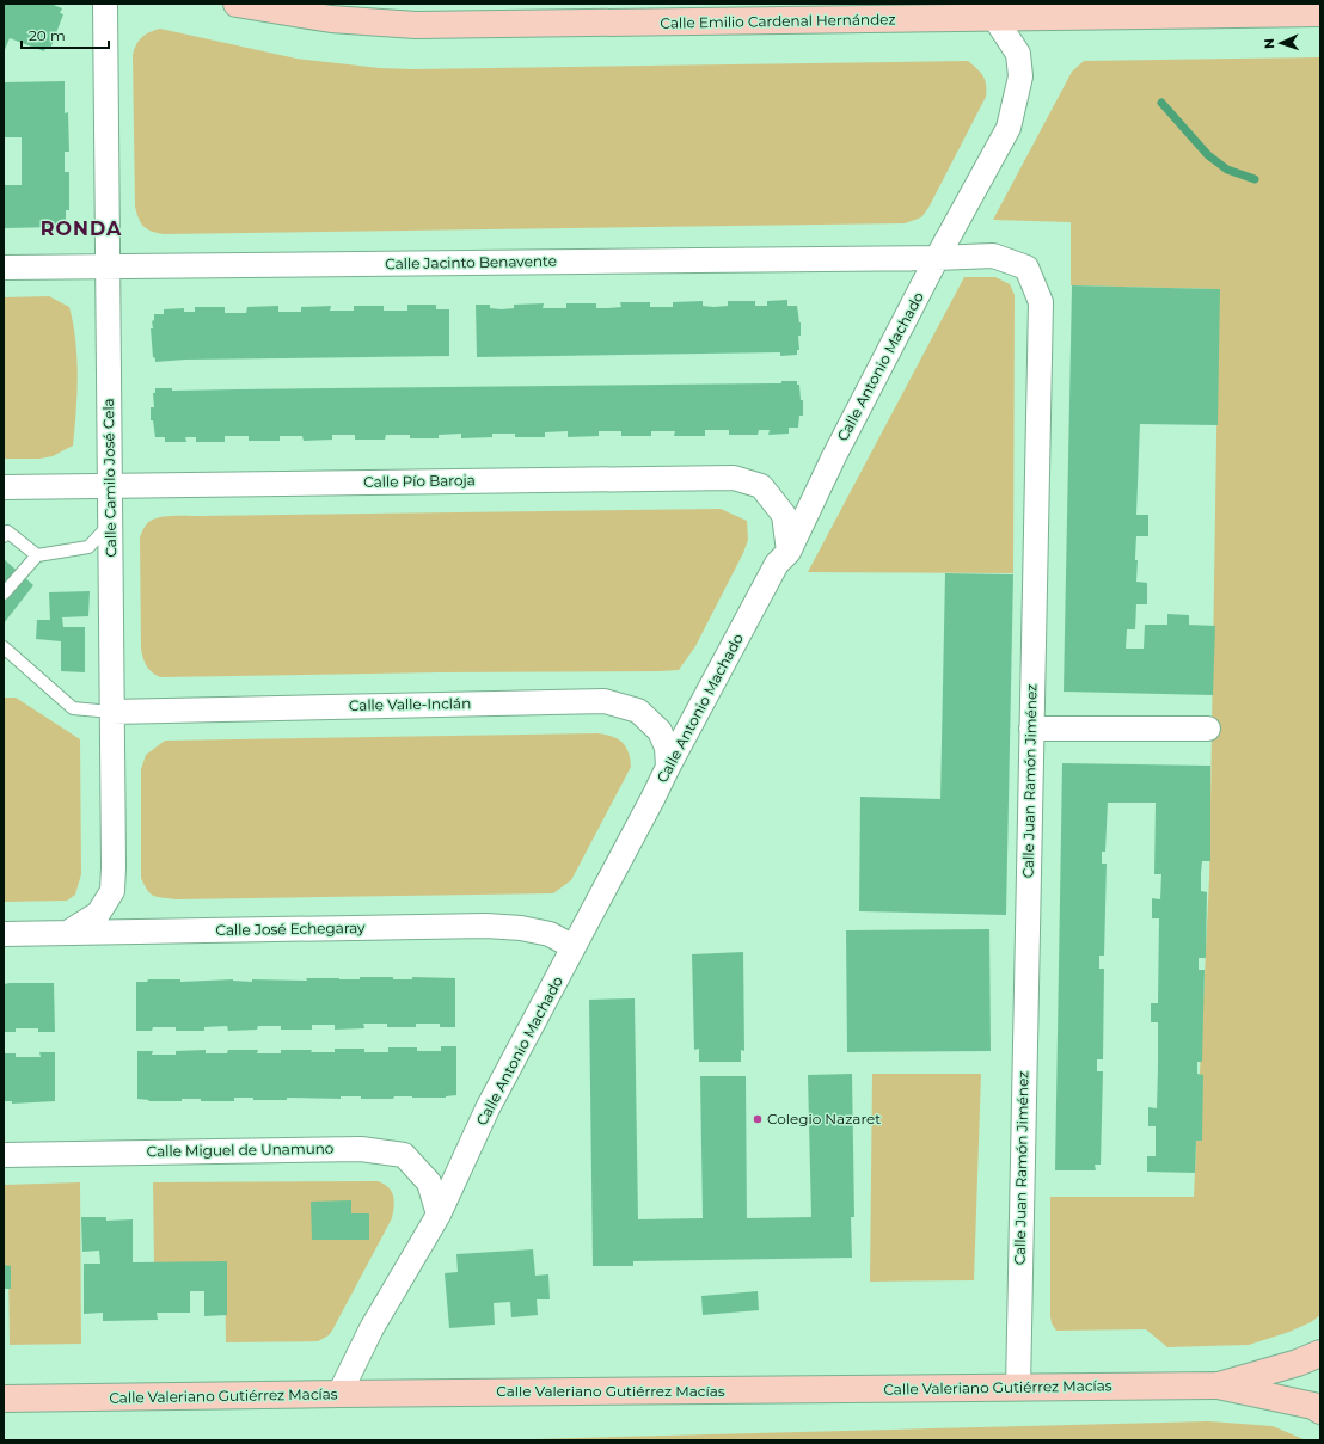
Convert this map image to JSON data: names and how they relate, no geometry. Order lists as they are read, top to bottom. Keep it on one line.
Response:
{"streets":{"main road":["Calle Emilio Cardenal Hernández","Calle Valeriano Gutiérrez Macías"],"street":["Calle Jacinto Benavente","Calle Antonio Machado","Calle Camilo José Cela","Calle Pío Baroja","Calle Valle-Inclán","Calle Juan Ramón Jiménez","Calle José Echegaray","Calle Miguel de Unamuno"]},"crossings":[["Calle Emilio Cardenal Hernández","Calle Antonio Machado"],["Calle Jacinto Benavente","Calle Antonio Machado"],["Calle Jacinto Benavente","Calle Camilo José Cela"],["Calle Jacinto Benavente","Calle Juan Ramón Jiménez"],["Calle Antonio Machado","Calle Pío Baroja"],["Calle Antonio Machado","Calle Valle-Inclán"],["Calle Antonio Machado","Calle Juan Ramón Jiménez"],["Calle Antonio Machado","Calle José Echegaray"],["Calle Antonio Machado","Calle Miguel de Unamuno"],["Calle Antonio Machado","Calle Valeriano Gutiérrez Macías"],["Calle Camilo José Cela","Calle Pío Baroja"],["Calle Camilo José Cela","Calle Valle-Inclán"],["Calle Camilo José Cela","Calle José Echegaray"],["Calle Juan Ramón Jiménez","Calle Valeriano Gutiérrez Macías"]],"districts":["RONDA"],"places":["Colegio Nazaret"],"scale_bar":"20 m","north":"left"}
